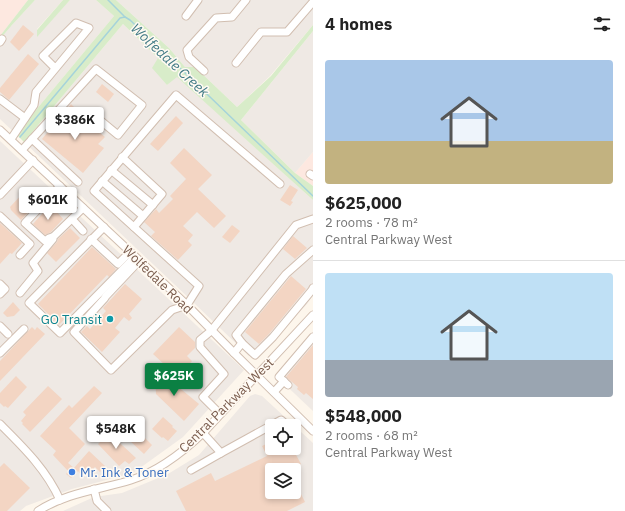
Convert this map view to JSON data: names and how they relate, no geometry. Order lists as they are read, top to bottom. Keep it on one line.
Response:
{"streets":{"street":["Wolfedale Road","Central Parkway West"]},"crossings":[["Wolfedale Road","Central Parkway West"]],"water":["Wolfedale Creek"],"places":["GO Transit","Mr. Ink & Toner"],"page":{"heading":"4 homes","list":[{"name":"$625,000","note":"2 rooms · 78 m² · Central Parkway West"},{"name":"$548,000","note":"2 rooms · 68 m² · Central Parkway West"}],"price":["$386K","$601K","$625K","$548K"]}}
